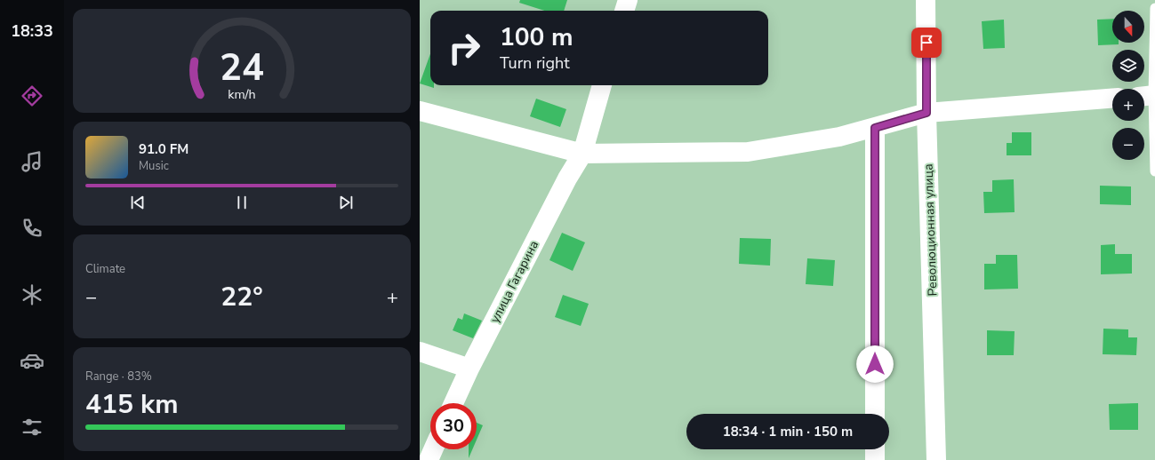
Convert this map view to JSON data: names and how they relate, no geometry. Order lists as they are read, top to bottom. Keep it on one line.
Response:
{"streets":{"street":["Революционная улица","улица Гагарина"]},"north":"bottom","page":{"tabs":"18:33","map_buttons":["+","−"],"turn":["100 m","Turn right"],"song":["91.0 FM","Music"],"tile":["Climate",["Range · 83%","415 km"]],"heat":["−","22°","+"],"limit":"30","trip":"18:34 · 1 min · 150 m","gauge":["24","km/h"]}}
